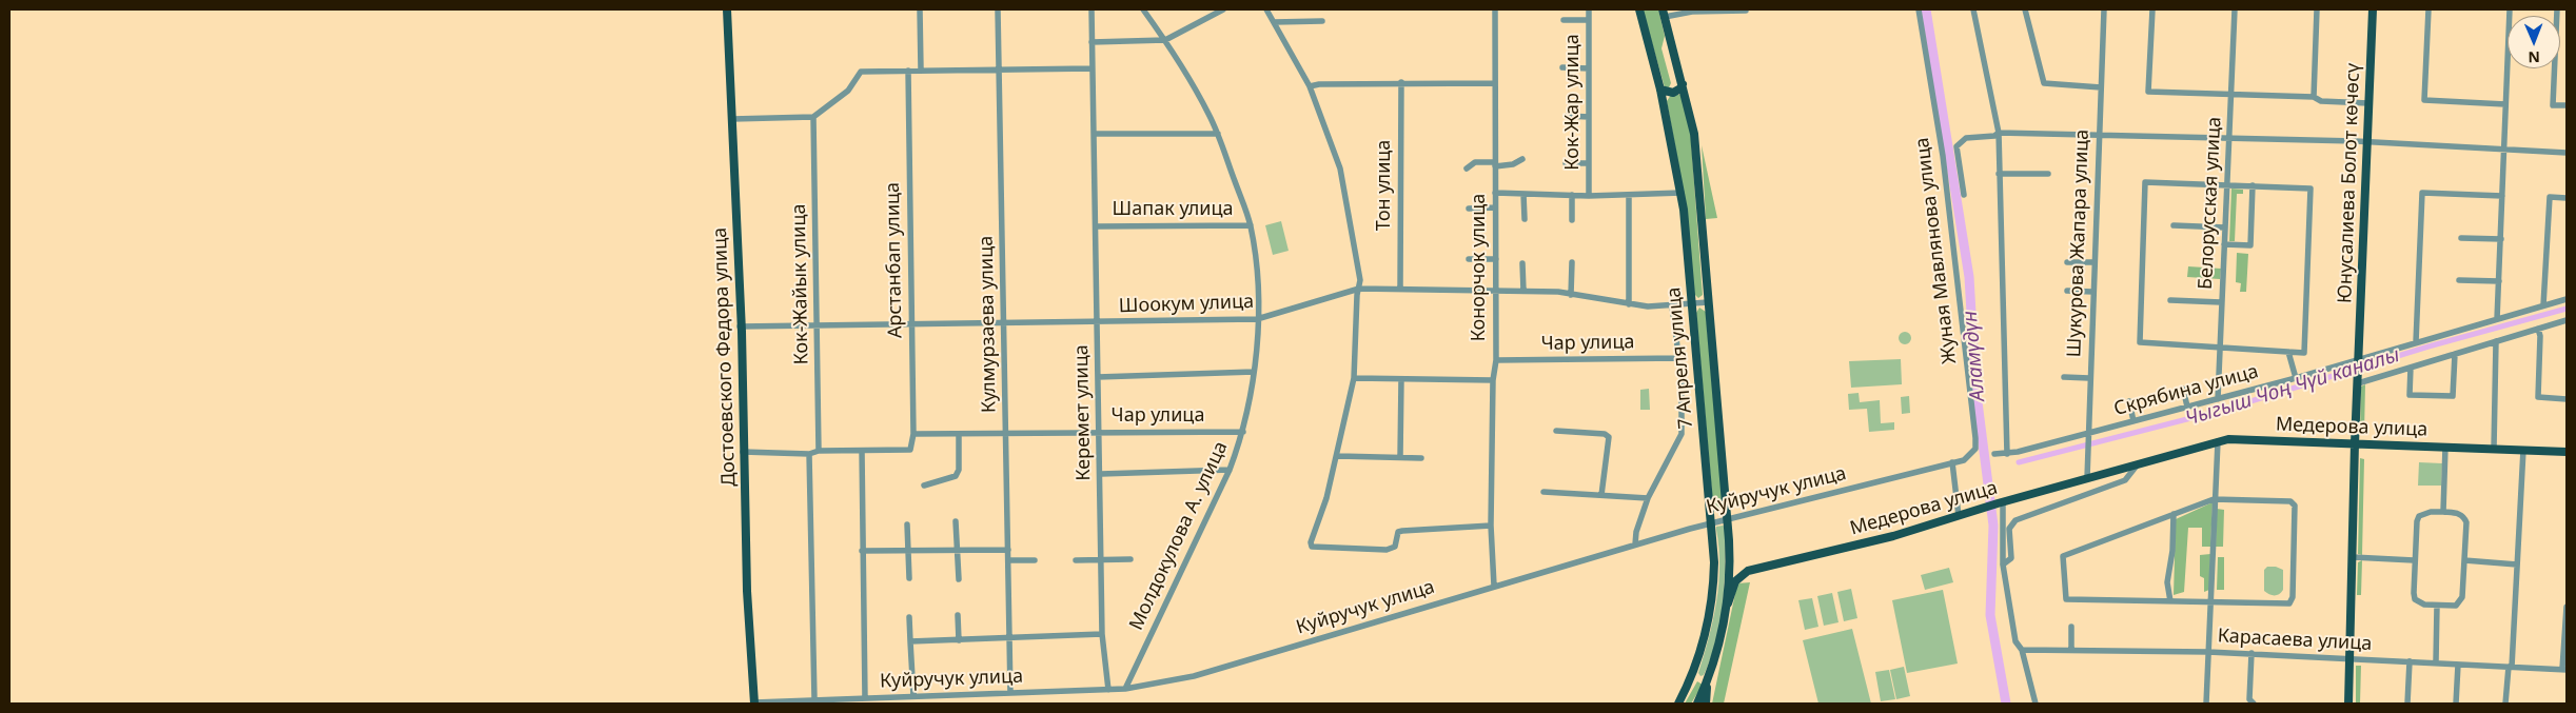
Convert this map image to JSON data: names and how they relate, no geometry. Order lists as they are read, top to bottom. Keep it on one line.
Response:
{"streets":{"main road":["Юнусалиева Болот көчөсү","Достоевского Федора улица","7 Апреля улица","Медерова улица"],"street":["Кок-Жар улица","Тон улица","Белорусская улица","Шапак улица","Шукурова Жапара улица","Жуная Мавлянова улица","Арстанбап улица","Конорчок улица","Кок-Жайык улица","Шоокум улица","Кулмурзаева улица","Чар улица","Скрябина улица","Керемет улица","Куйручук улица","Молдокулова А. улица","Карасаева улица"]},"crossings":[["Кок-Жар улица","Конорчок улица"],["Кок-Жар улица","7 Апреля улица"],["Юнусалиева Болот көчөсү","Скрябина улица"],["Тон улица","Шоокум улица"],["Белорусская улица","Скрябина улица"],["Шапак улица","Керемет улица"],["Шапак улица","Молдокулова А. улица"],["Шукурова Жапара улица","Скрябина улица"],["Шукурова Жапара улица","Медерова улица"],["Жуная Мавлянова улица","Куйручук улица"],["Арстанбап улица","Шоокум улица"],["Арстанбап улица","Чар улица"],["Конорчок улица","Шоокум улица"],["Конорчок улица","Чар улица"],["Конорчок улица","Куйручук улица"],["Кок-Жайык улица","Шоокум улица"],["Шоокум улица","Кулмурзаева улица"],["Шоокум улица","Достоевского Федора улица"],["Шоокум улица","7 Апреля улица"],["Шоокум улица","Керемет улица"],["Шоокум улица","Молдокулова А. улица"],["Кулмурзаева улица","Чар улица"],["Кулмурзаева улица","Куйручук улица"],["Чар улица","Керемет улица"],["Чар улица","Молдокулова А. улица"],["Достоевского Федора улица","Куйручук улица"],["7 Апреля улица","Куйручук улица"],["Керемет улица","Куйручук улица"],["Куйручук улица","Молдокулова А. улица"]],"water":["Аламүдүн","Чыгыш Чоң Чүй каналы"],"north":"bottom"}
